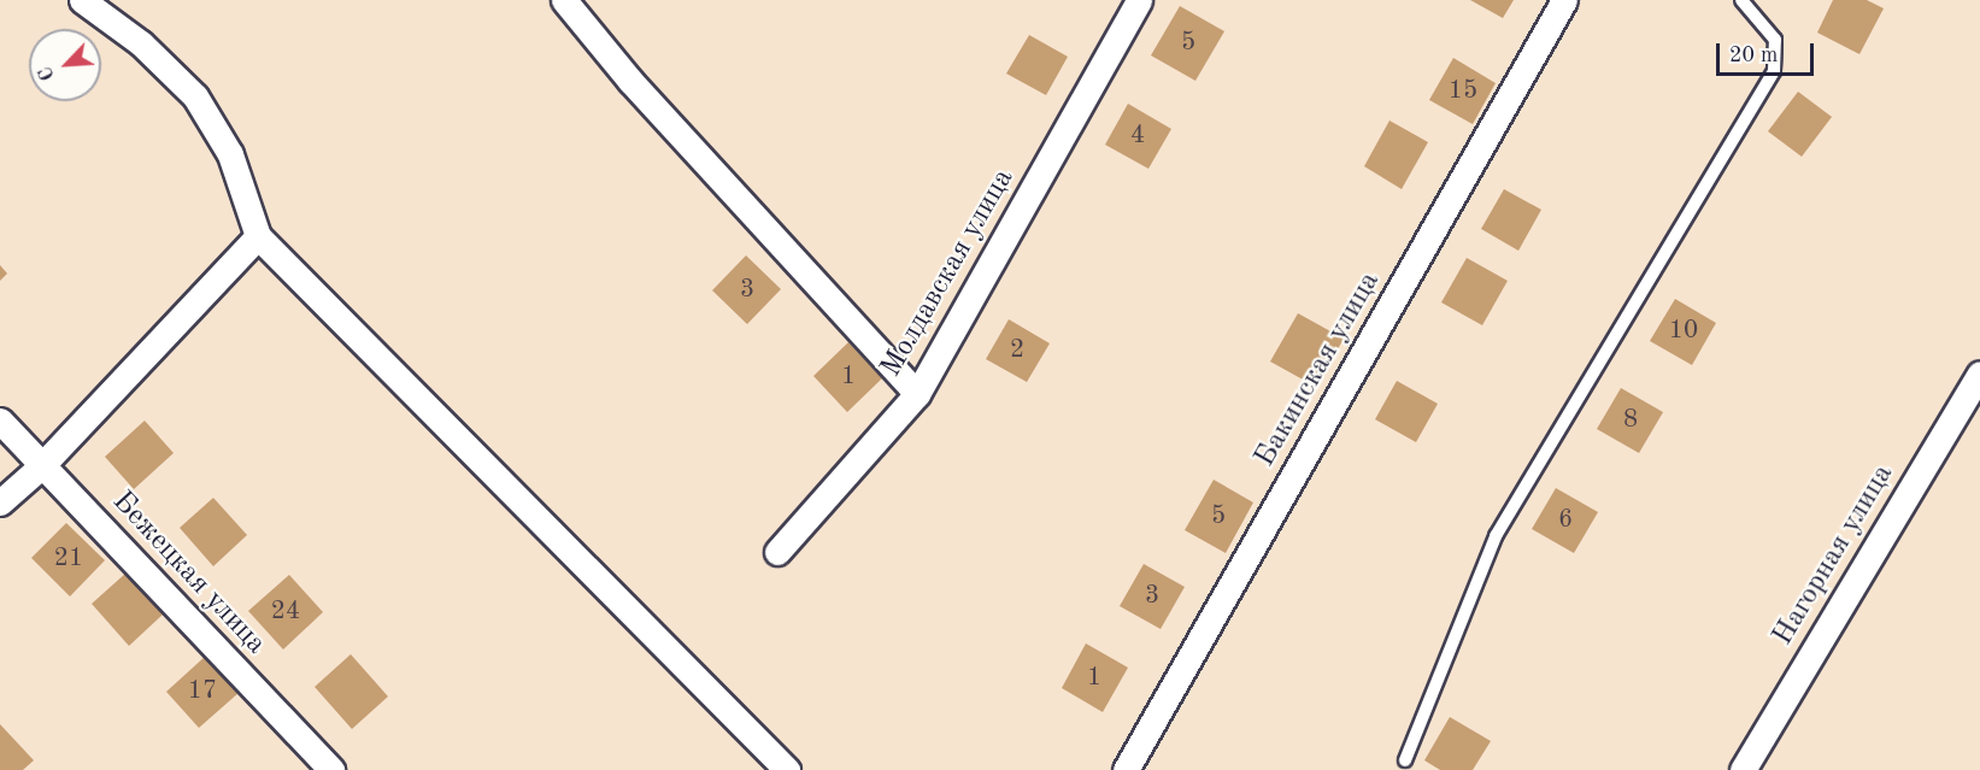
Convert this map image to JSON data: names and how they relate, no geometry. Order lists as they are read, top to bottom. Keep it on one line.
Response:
{"streets":{"street":["Молдавская улица","Бакинская улица","Нагорная улица","Бежецкая улица"]},"house_numbers":["5","15","4","3","10","2","1","8","5","6","21","3","24","1","17"],"scale_bar":"20 m","north":"bottom left"}
